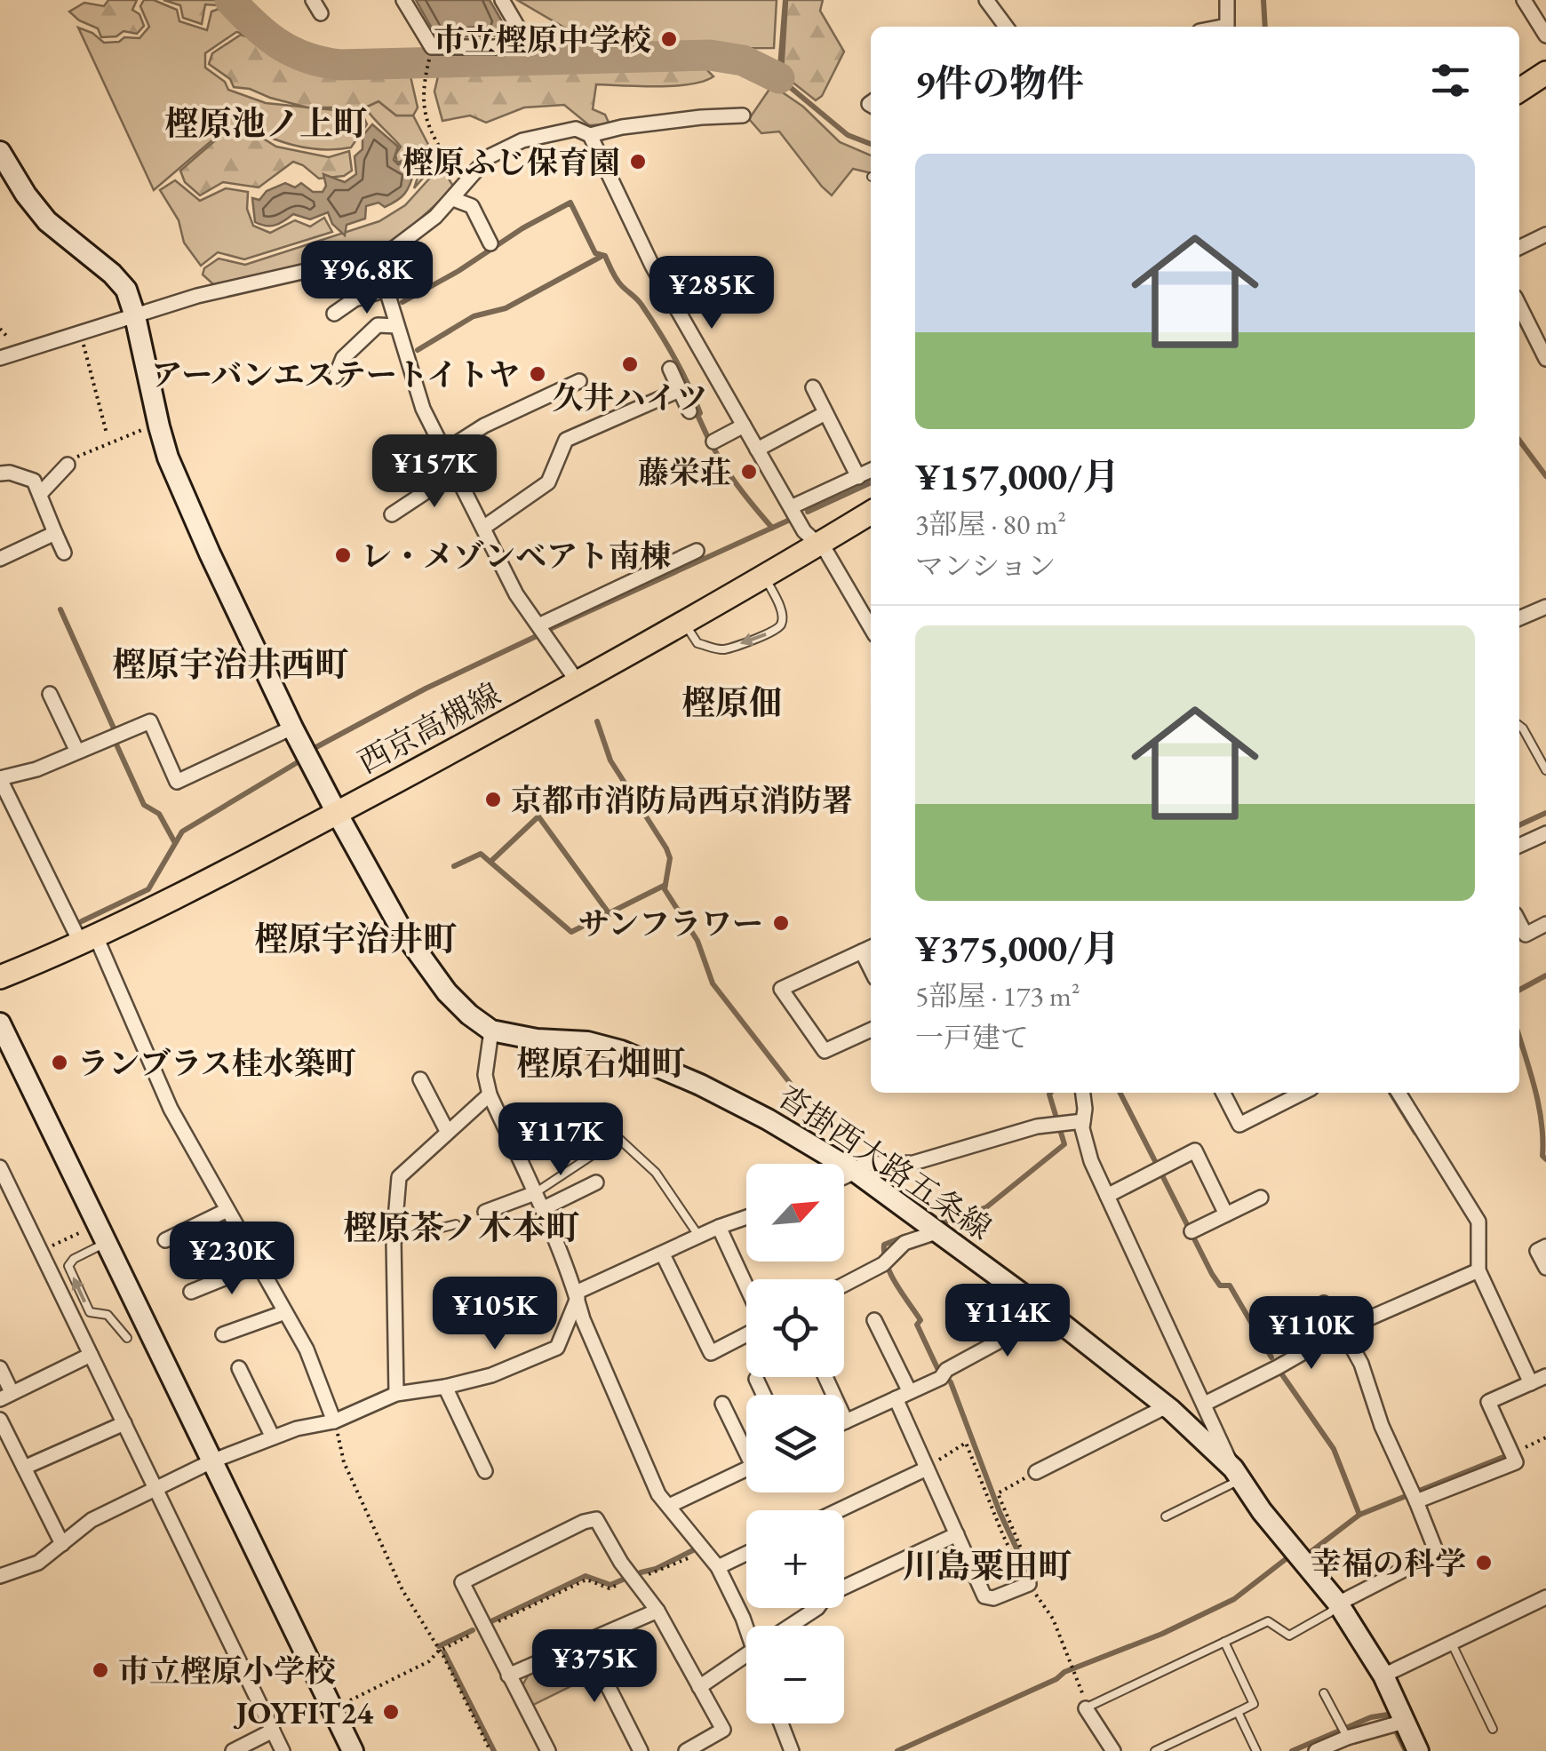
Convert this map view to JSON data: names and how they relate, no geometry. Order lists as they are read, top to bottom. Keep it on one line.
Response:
{"streets":{"main road":["西京高槻線","沓掛西大路五条線"]},"crossings":[["西京高槻線","沓掛西大路五条線"]],"districts":["樫原池ノ上町","樫原宇治井西町","樫原佃","樫原宇治井町","樫原石畑町","樫原茶ノ木本町","川島粟田町"],"places":["市立樫原中学校","樫原ふじ保育園","久井ハイツ","アーバンエステートイトヤ","藤栄荘","レ・メゾンベアト南棟","京都市消防局西京消防署","サンフラワー","ランブラス桂水築町","幸福の科学","市立樫原小学校","JOYFIT24"],"north":"top right","page":{"heading":"9件の物件","list":[{"name":"¥157,000/月","note":"3部屋 · 80 m² · マンション"},{"name":"¥375,000/月","note":"5部屋 · 173 m² · 一戸建て"}],"price":["¥96.8K","¥285K","¥157K","¥117K","¥230K","¥105K","¥114K","¥110K","¥375K"],"map_buttons":["+","−"]}}
